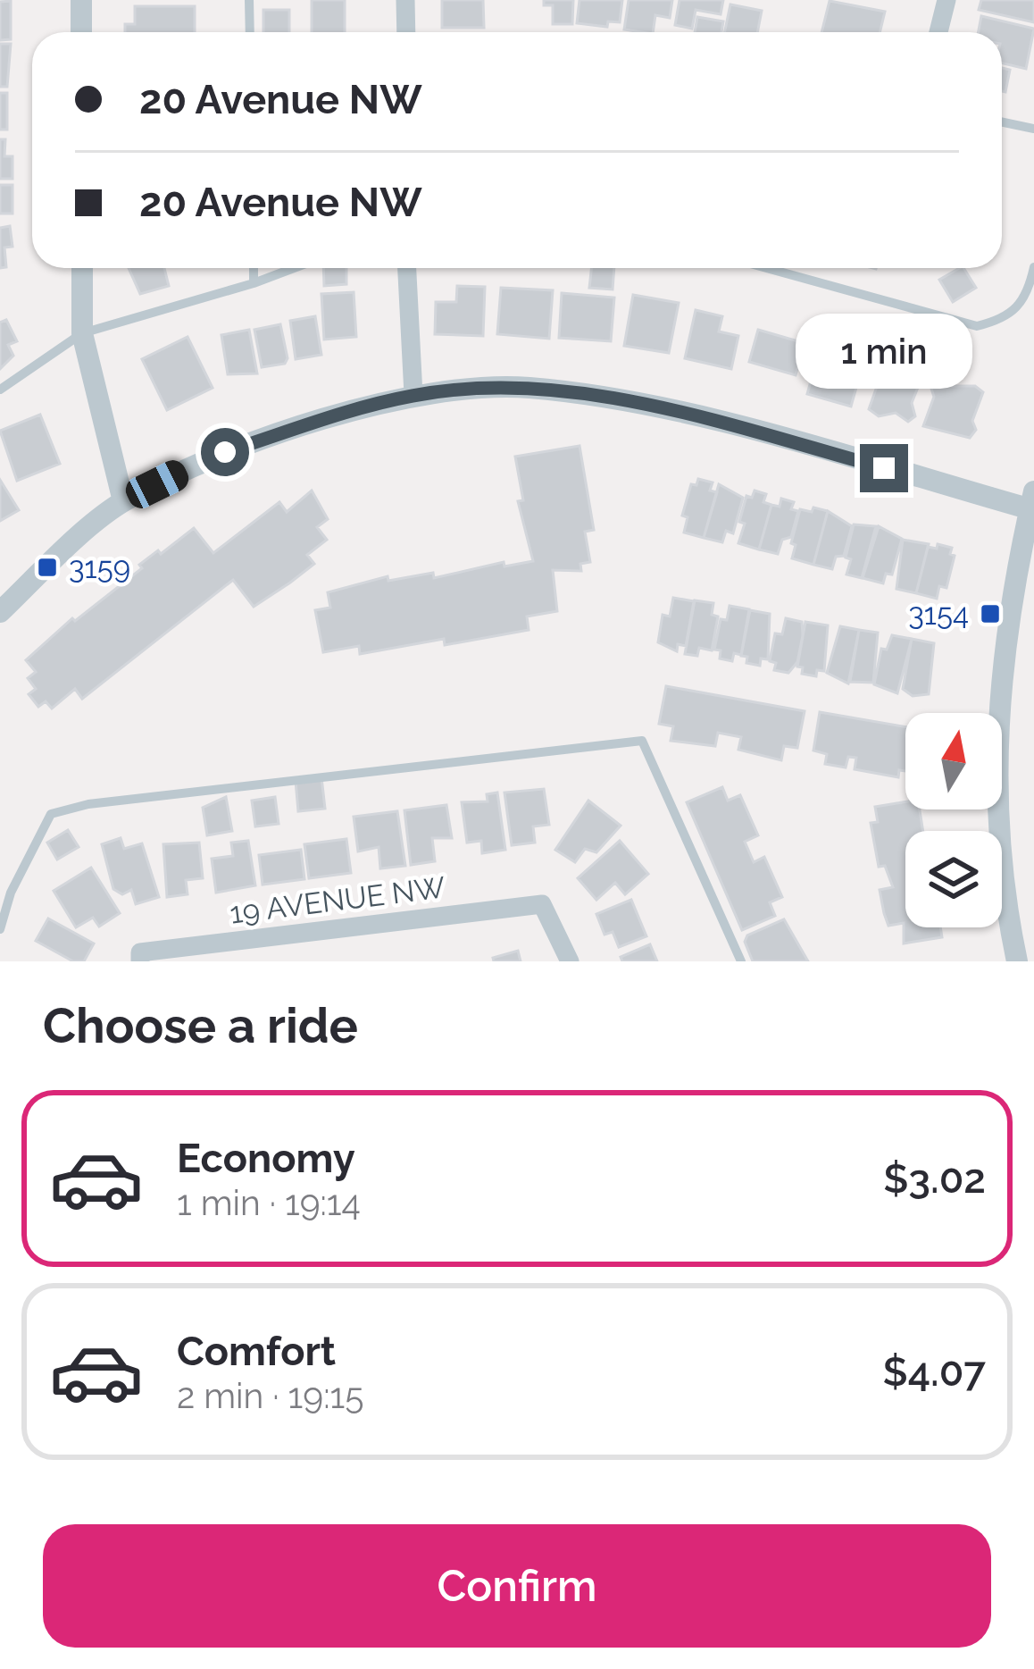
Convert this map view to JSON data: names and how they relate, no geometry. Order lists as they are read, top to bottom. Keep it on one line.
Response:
{"streets":{"street":["19 AVENUE NW"]},"places":{"transit":["3159","3154"]},"north":"top","page":{"banner":["20 Avenue NW","20 Avenue NW"],"bubble":"1 min","heading":"Choose a ride","list":[{"name":"Economy","note":"1 min · 19:14","value":"$3.02"},{"name":"Comfort","note":"2 min · 19:15","value":"$4.07"}],"buttons":"Confirm"}}
